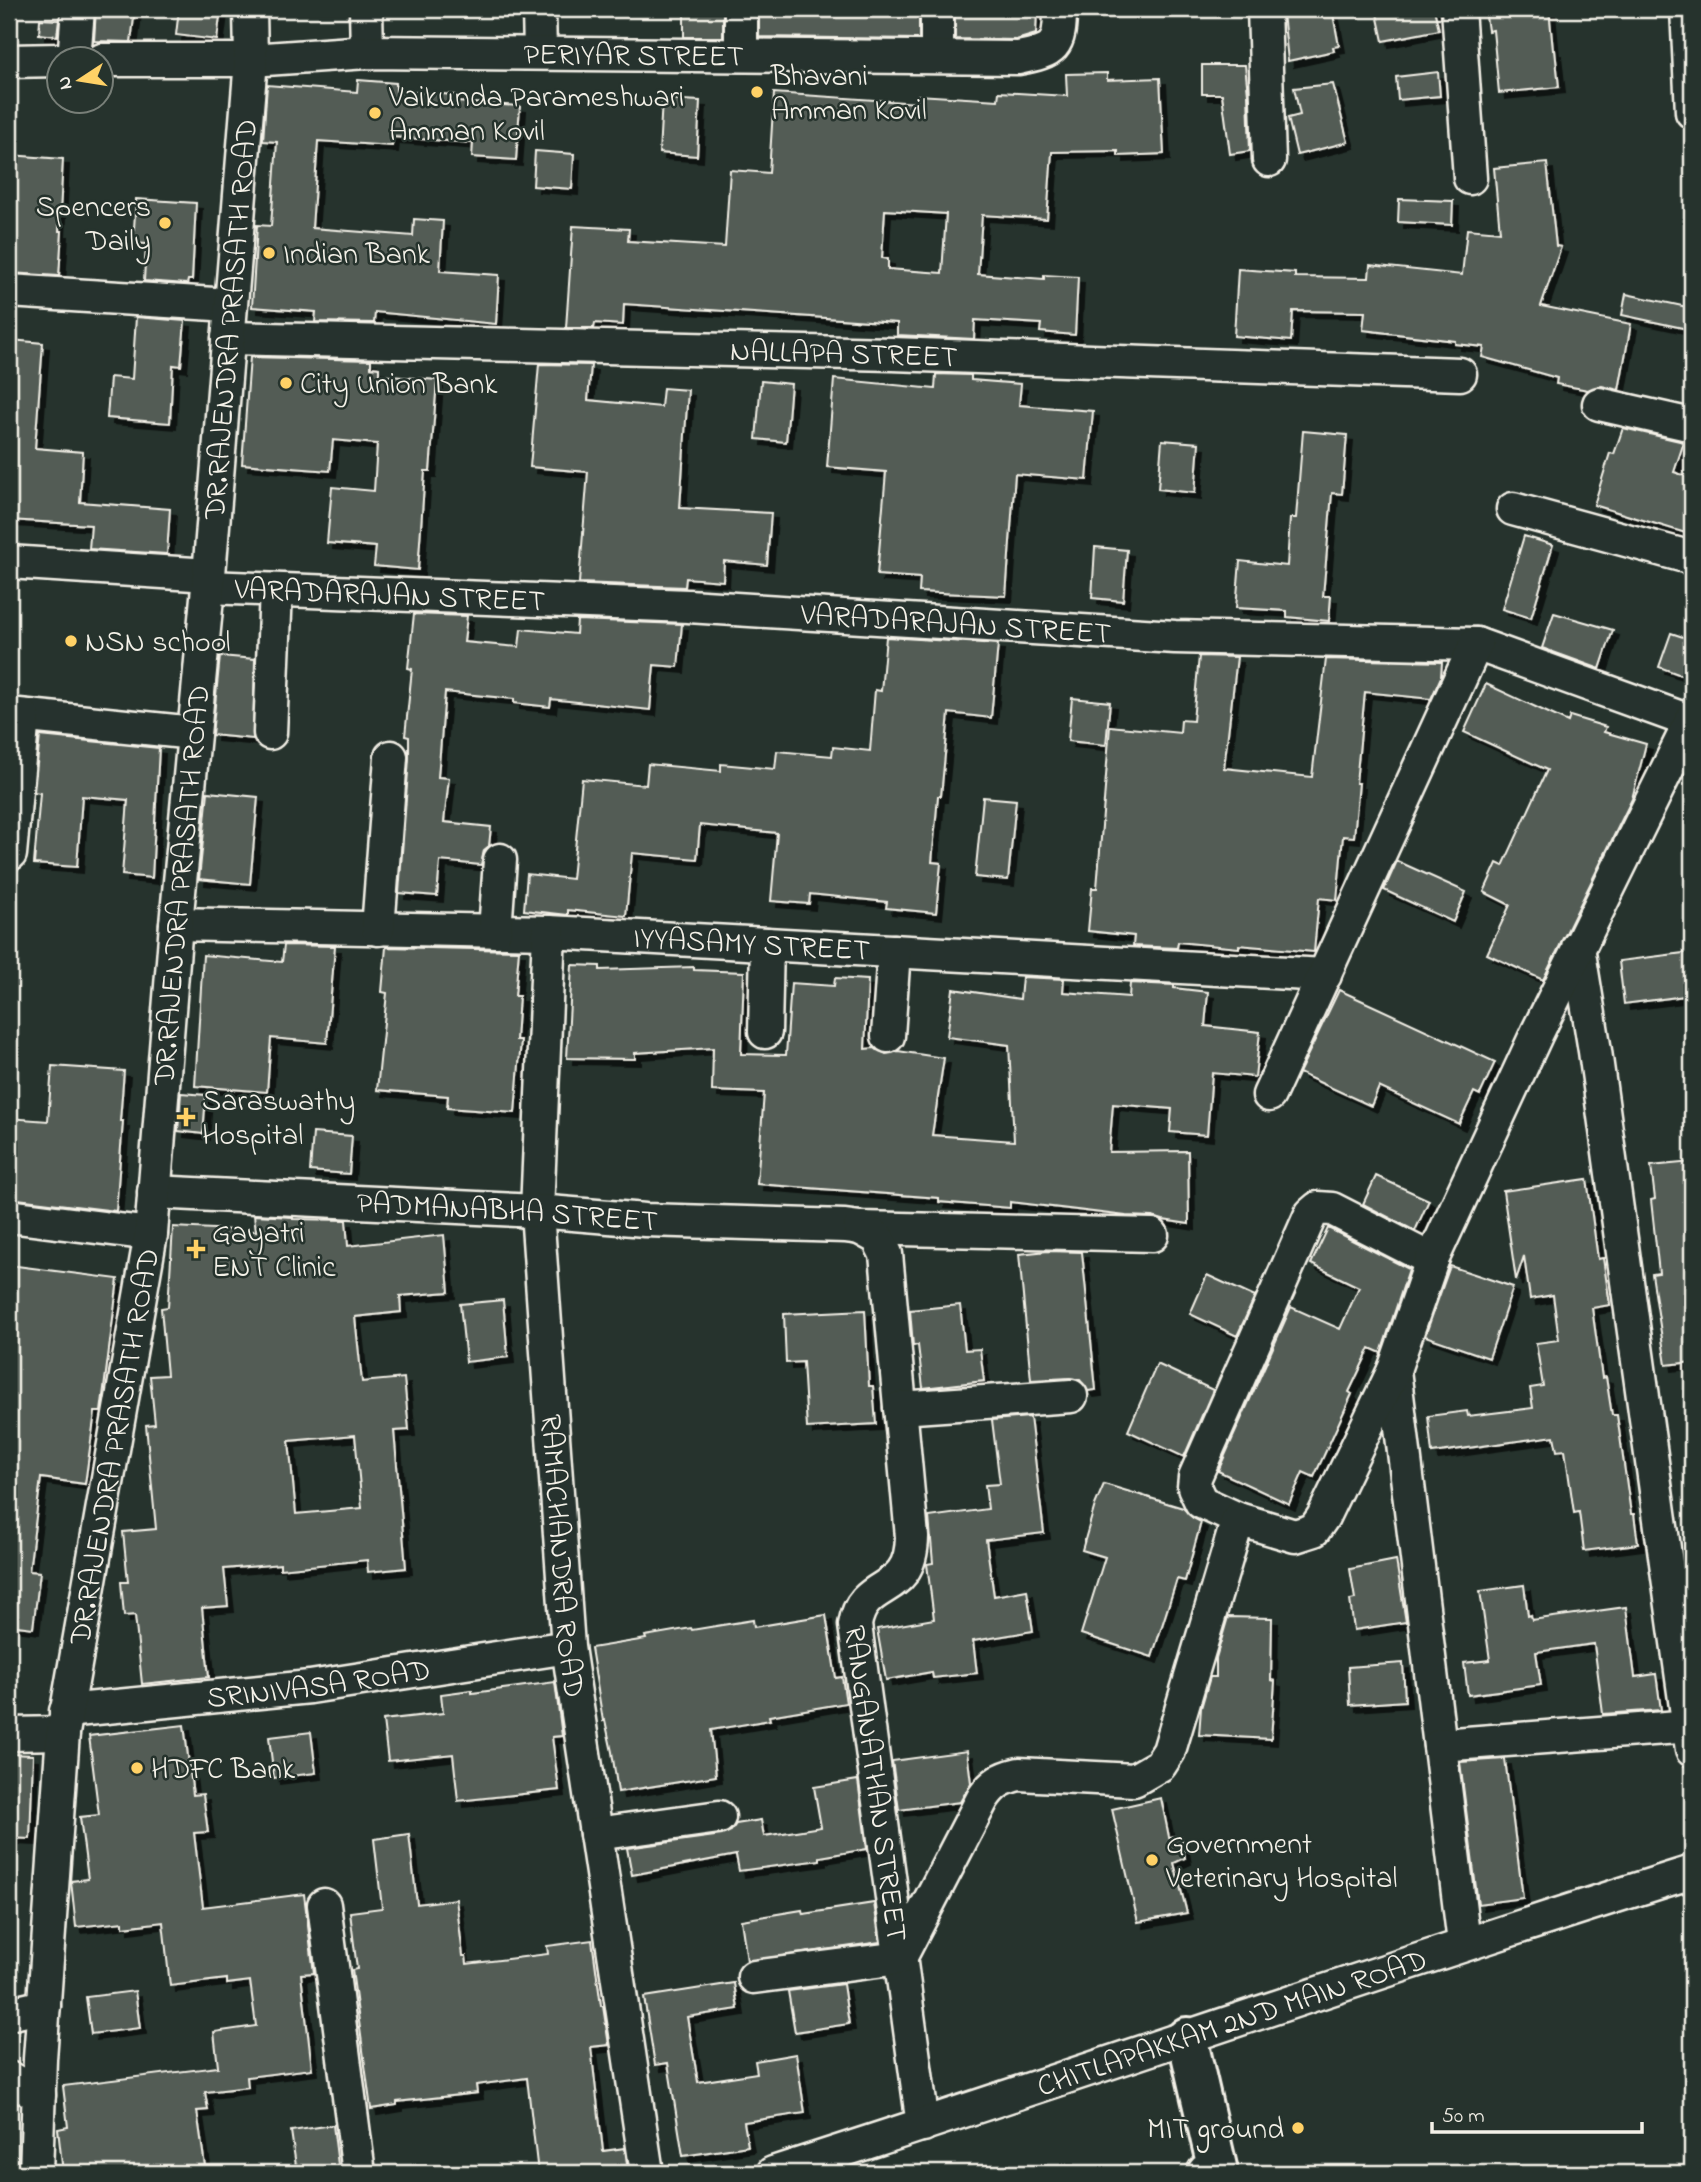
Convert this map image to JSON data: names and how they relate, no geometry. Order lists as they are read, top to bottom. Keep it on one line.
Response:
{"streets":{"street":["PERIYAR STREET","DR.RAJENDRA PRASATH ROAD","NALLAPA STREET","VARADARAJAN STREET","IYYASAMY STREET","PADMANABHA STREET","RAMACHANDRA ROAD","SRINIVASA ROAD","RANGANATHAN STREET","CHITLAPAKKAM 2ND MAIN ROAD"]},"crossings":[["PERIYAR STREET","DR.RAJENDRA PRASATH ROAD"],["DR.RAJENDRA PRASATH ROAD","NALLAPA STREET"],["DR.RAJENDRA PRASATH ROAD","VARADARAJAN STREET"],["DR.RAJENDRA PRASATH ROAD","IYYASAMY STREET"],["DR.RAJENDRA PRASATH ROAD","PADMANABHA STREET"],["DR.RAJENDRA PRASATH ROAD","SRINIVASA ROAD"],["IYYASAMY STREET","RAMACHANDRA ROAD"],["PADMANABHA STREET","RAMACHANDRA ROAD"],["PADMANABHA STREET","RANGANATHAN STREET"],["RAMACHANDRA ROAD","SRINIVASA ROAD"],["RANGANATHAN STREET","CHITLAPAKKAM 2ND MAIN ROAD"]],"places":{"other":["Bhavani Amman Kovil","Vaikunda Parameshwari Amman Kovil","Spencers Daily","Indian Bank","City Union Bank","NSN school","HDFC Bank","Government Veterinary Hospital","MIT ground"],"health":["Saraswathy Hospital","Gayatri ENT Clinic"]},"scale_bar":"50 m","north":"left"}
